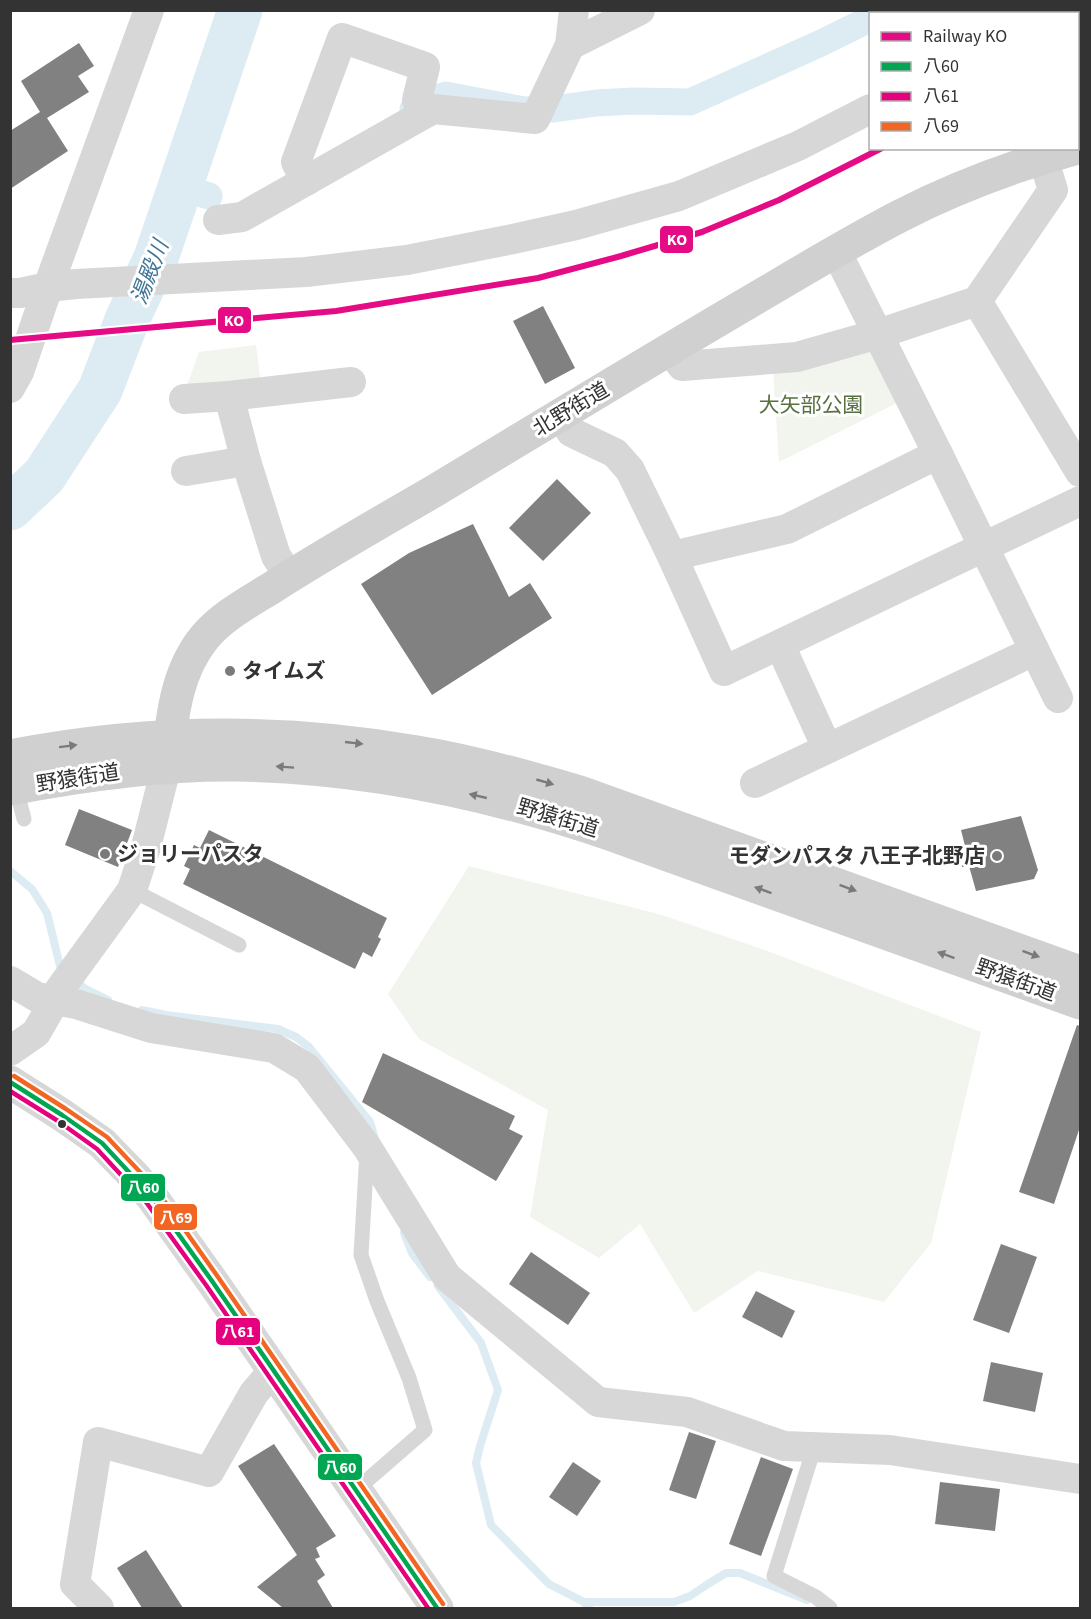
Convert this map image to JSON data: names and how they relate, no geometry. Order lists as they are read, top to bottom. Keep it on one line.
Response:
{"streets":{"main road":["北野街道","野猿街道"]},"crossings":[["北野街道","野猿街道"]],"water":["湯殿川"],"parks":["大矢部公園"],"places":["タイムズ","ジョリーパスタ","モダンパスタ 八王子北野店"],"lines":["rail line KO","transit line 八69","transit line 八60","transit line 八61"],"legend":["Railway KO","八60","八61","八69"]}
